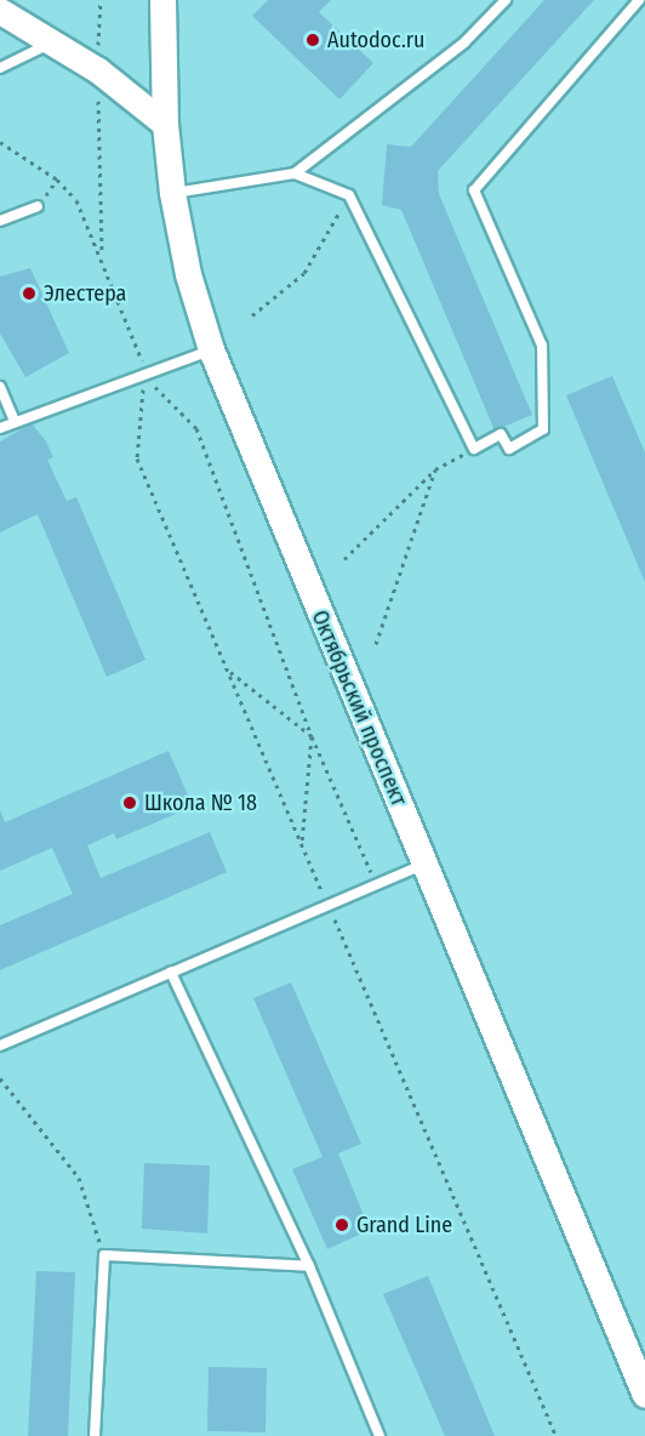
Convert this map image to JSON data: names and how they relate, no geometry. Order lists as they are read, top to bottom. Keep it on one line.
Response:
{"streets":{"main road":["Октябрьский проспект"]},"places":["Autodoc.ru","Элестера","Школа № 18","Grand Line"]}
